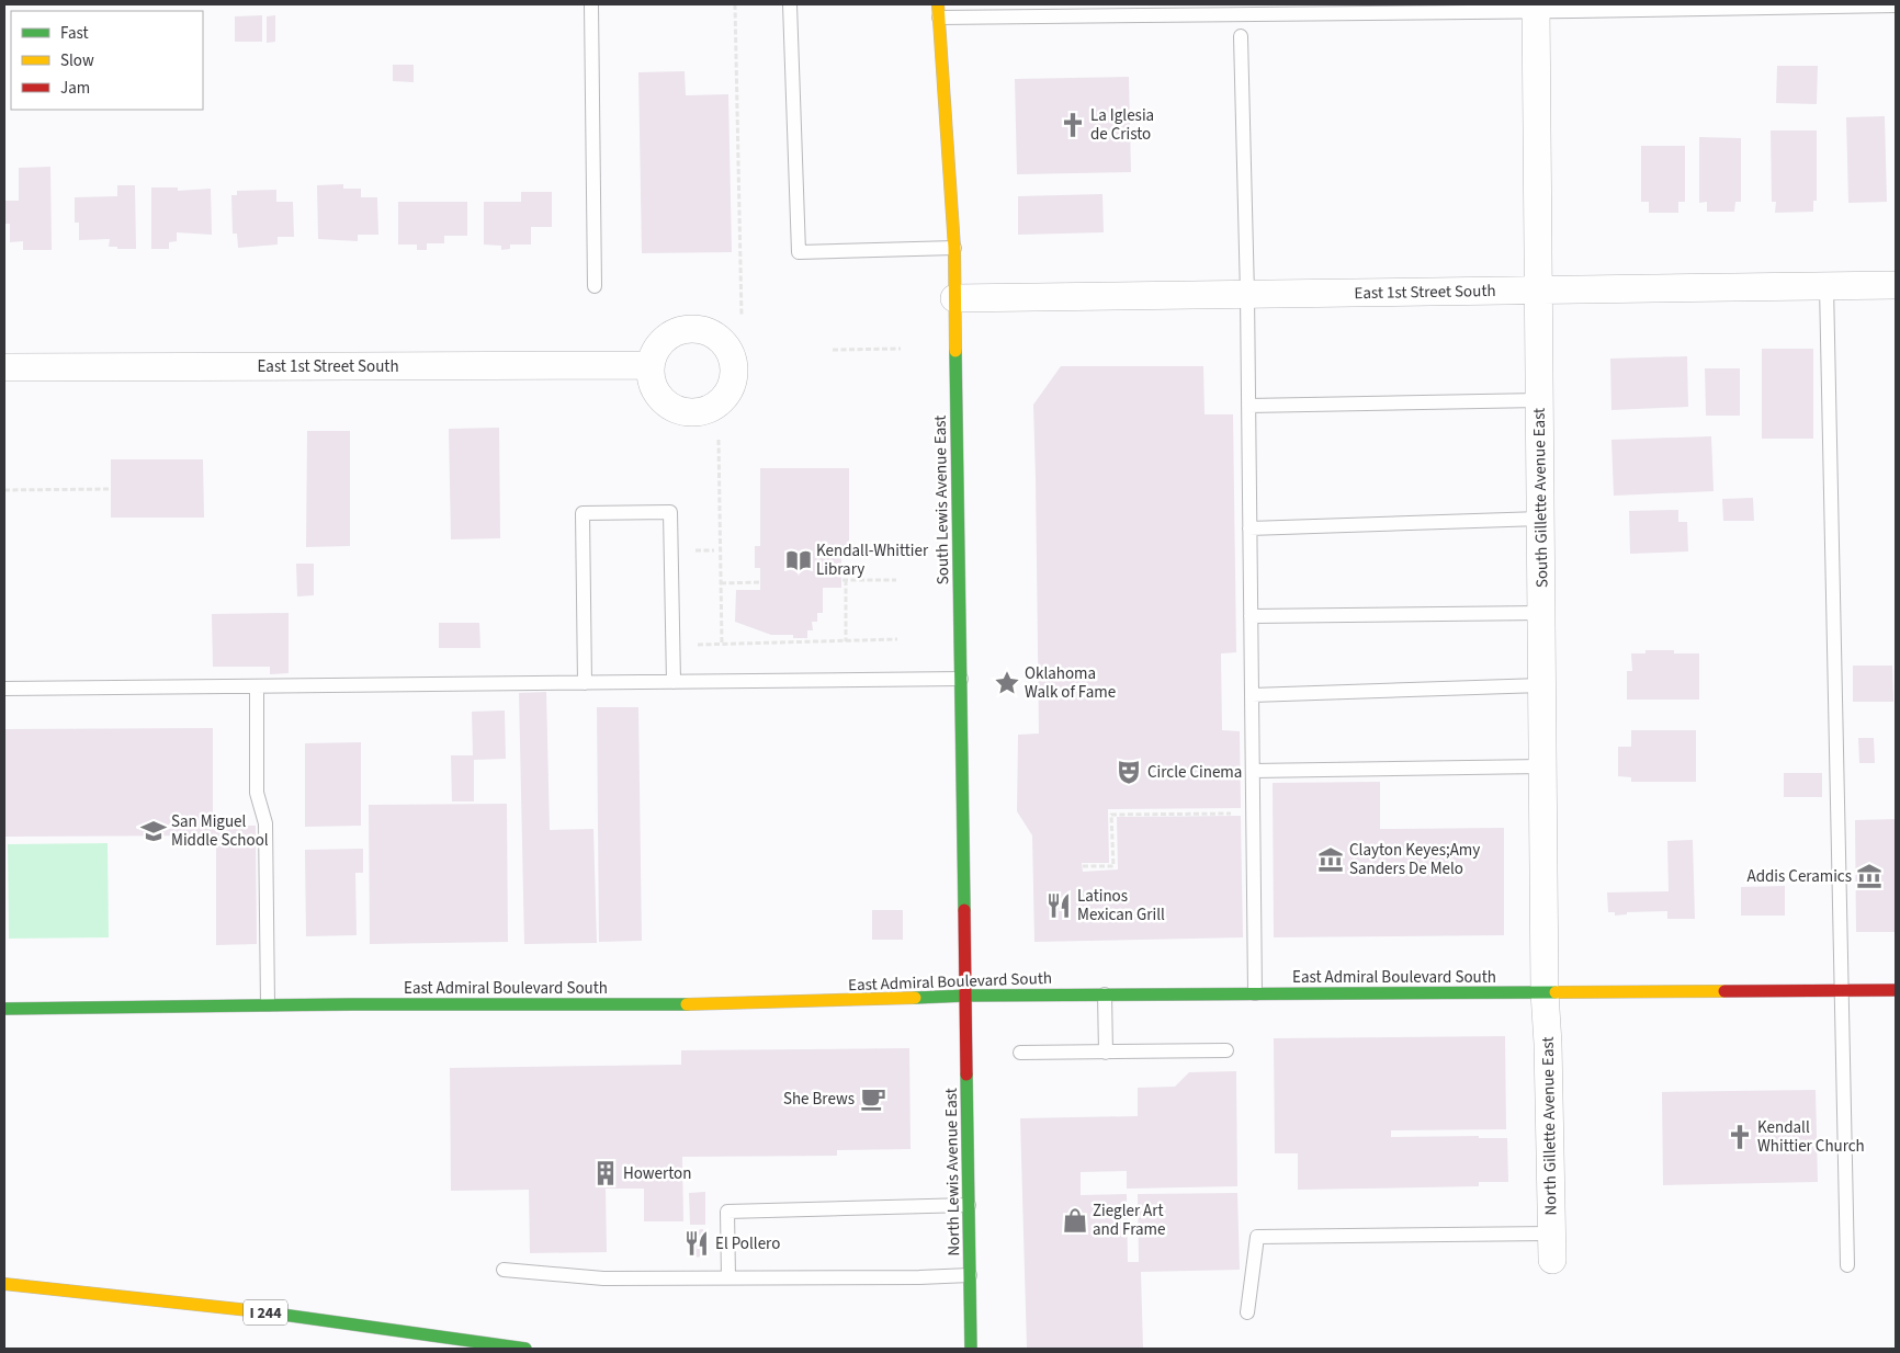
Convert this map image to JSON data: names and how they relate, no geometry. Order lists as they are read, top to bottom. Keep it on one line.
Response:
{"streets":{"main road":["South Lewis Avenue East","East Admiral Boulevard South","North Lewis Avenue East","I 244"],"street":["East 1st Street South","South Gillette Avenue East","North Gillette Avenue East"]},"crossings":[["East 1st Street South","South Gillette Avenue East"],["East 1st Street South","South Lewis Avenue East"],["South Gillette Avenue East","East Admiral Boulevard South"],["South Gillette Avenue East","North Gillette Avenue East"],["South Lewis Avenue East","East Admiral Boulevard South"],["South Lewis Avenue East","North Lewis Avenue East"],["East Admiral Boulevard South","North Gillette Avenue East"],["East Admiral Boulevard South","North Lewis Avenue East"]],"places":{"church":["La Iglesia de Cristo","Kendall Whittier Church"],"library":["Kendall-Whittier Library"],"place":["Oklahoma Walk of Fame"],"theatre":["Circle Cinema"],"school or university":["San Miguel Middle School"],"museum":["Clayton Keyes;Amy Sanders De Melo","Addis Ceramics"],"restaurant":["Latinos Mexican Grill","El Pollero"],"cafe":["She Brews"],"building":["Howerton"],"shop":["Ziegler Art and Frame"]},"legend":["Fast","Slow","Jam"]}
